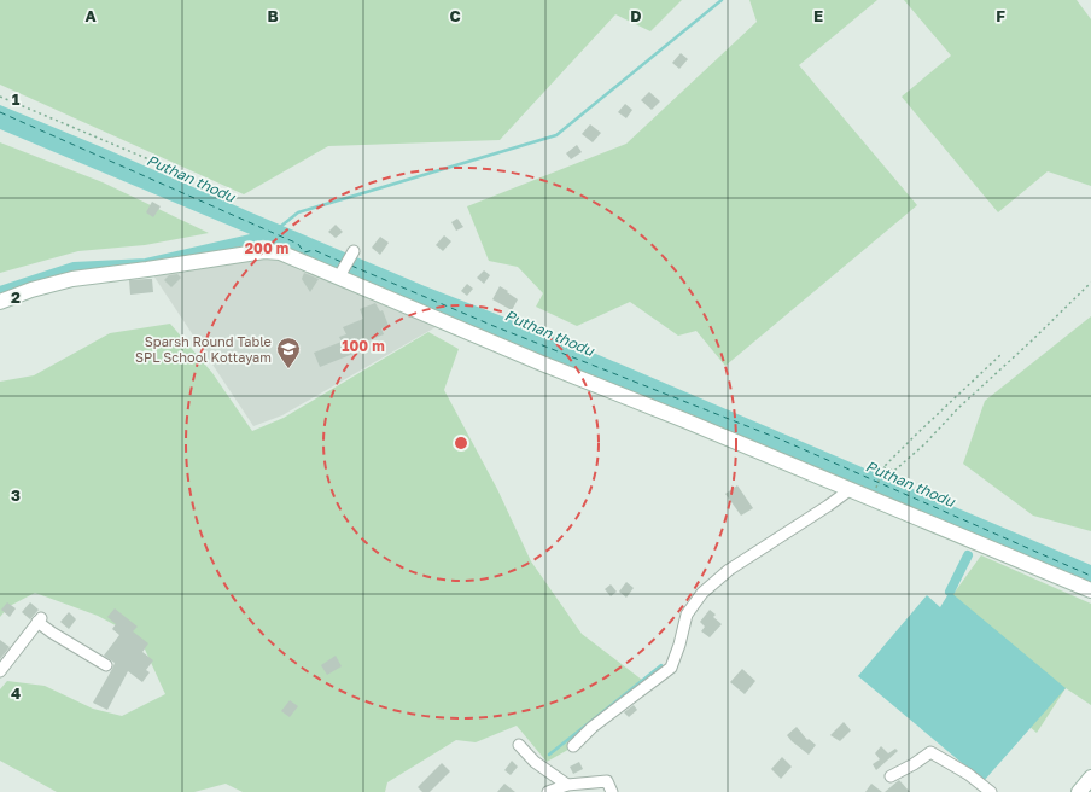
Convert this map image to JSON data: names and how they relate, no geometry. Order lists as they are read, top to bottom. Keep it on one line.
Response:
{"water":["Puthan thodu"],"places":{"school or university":["Sparsh Round Table SPL School Kottayam"]},"grid":{"columns":["A","B","C","D","E","F"],"rows":["1","2","3","4"]},"rings":["200 m","100 m"]}
